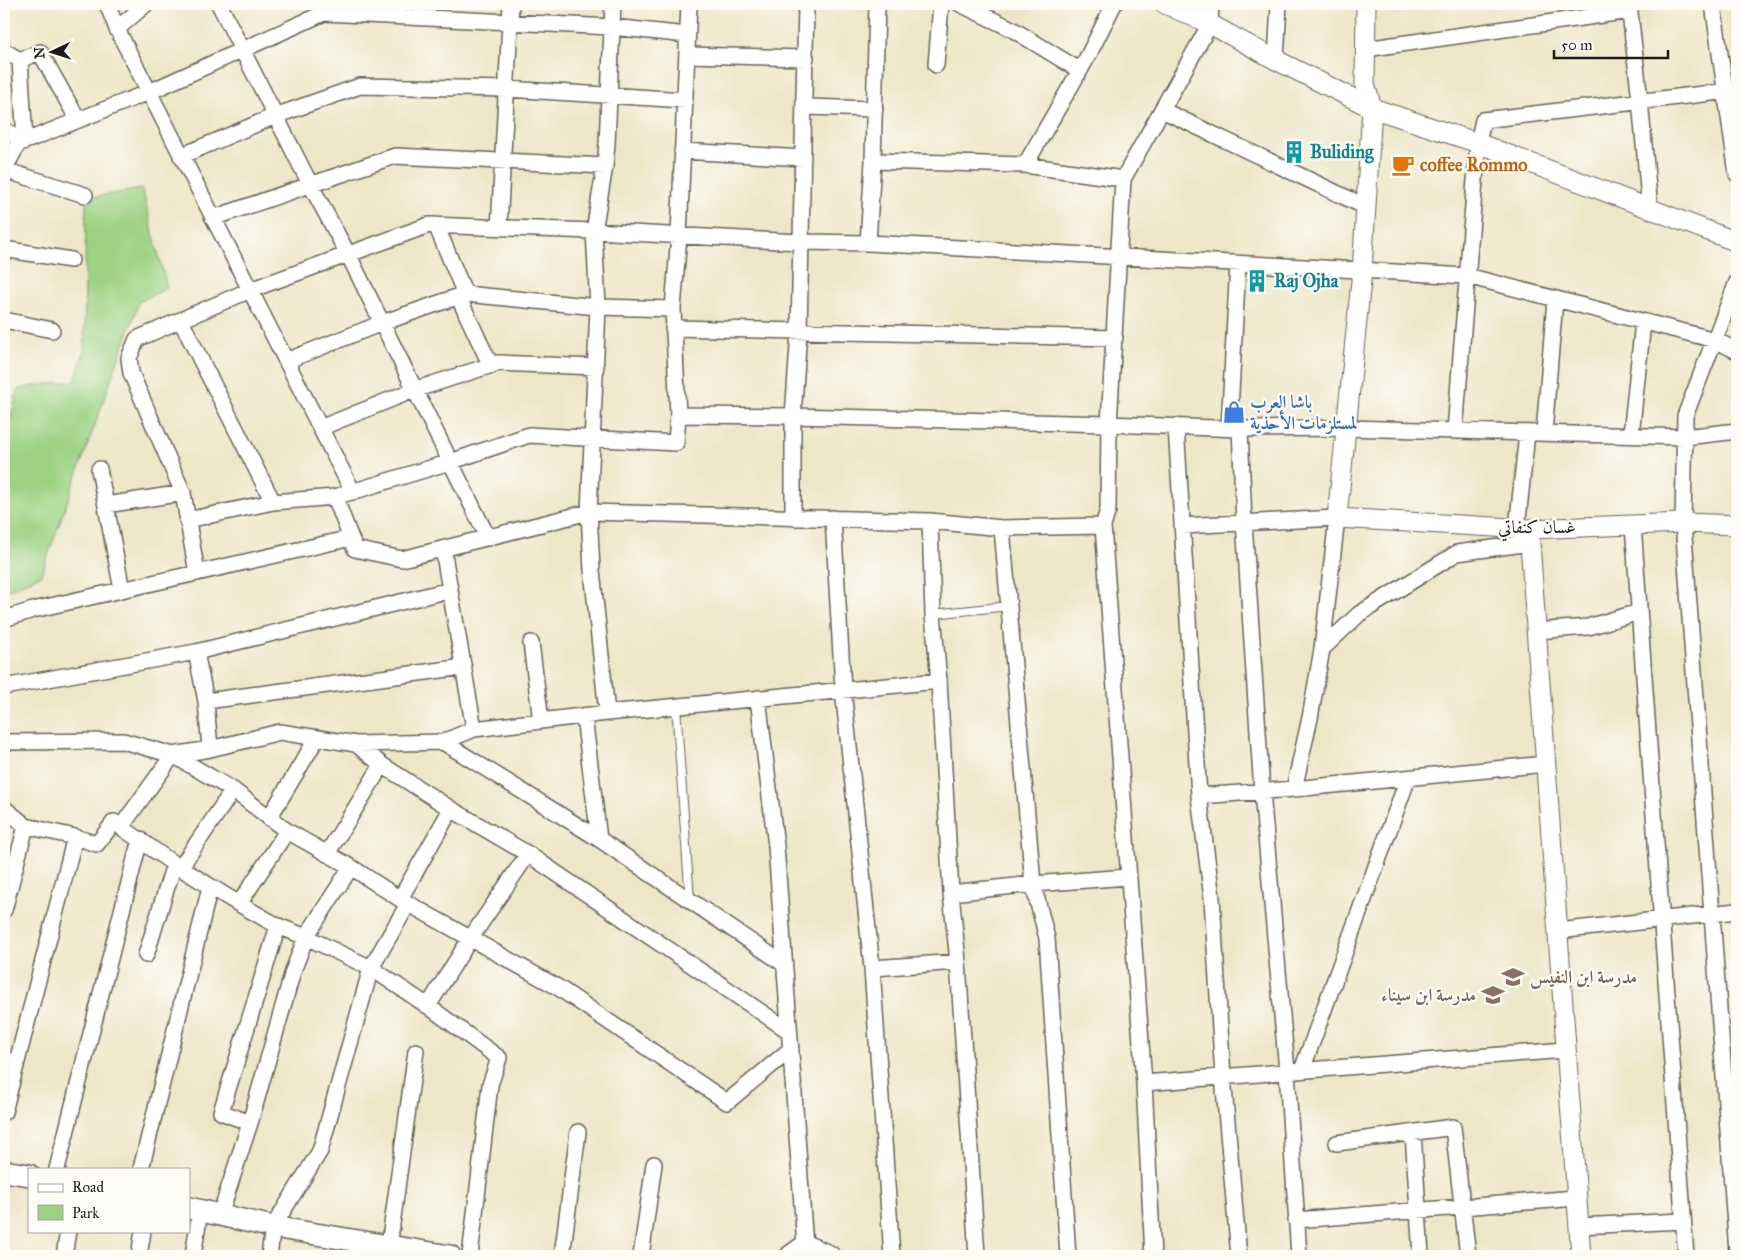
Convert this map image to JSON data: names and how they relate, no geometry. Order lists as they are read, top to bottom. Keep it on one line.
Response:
{"streets":{"street":["غسان كنفاتي"]},"places":{"building":["Buliding","Raj Ojha"],"cafe":["coffee Rommo"],"shop":["باشا العرب لمستلزمات الأحذية"],"school or university":["مدرسة ابن النفيس","مدرسة ابن سيناء"]},"legend":["Road","Park"],"scale_bar":"50 m","north":"left"}
